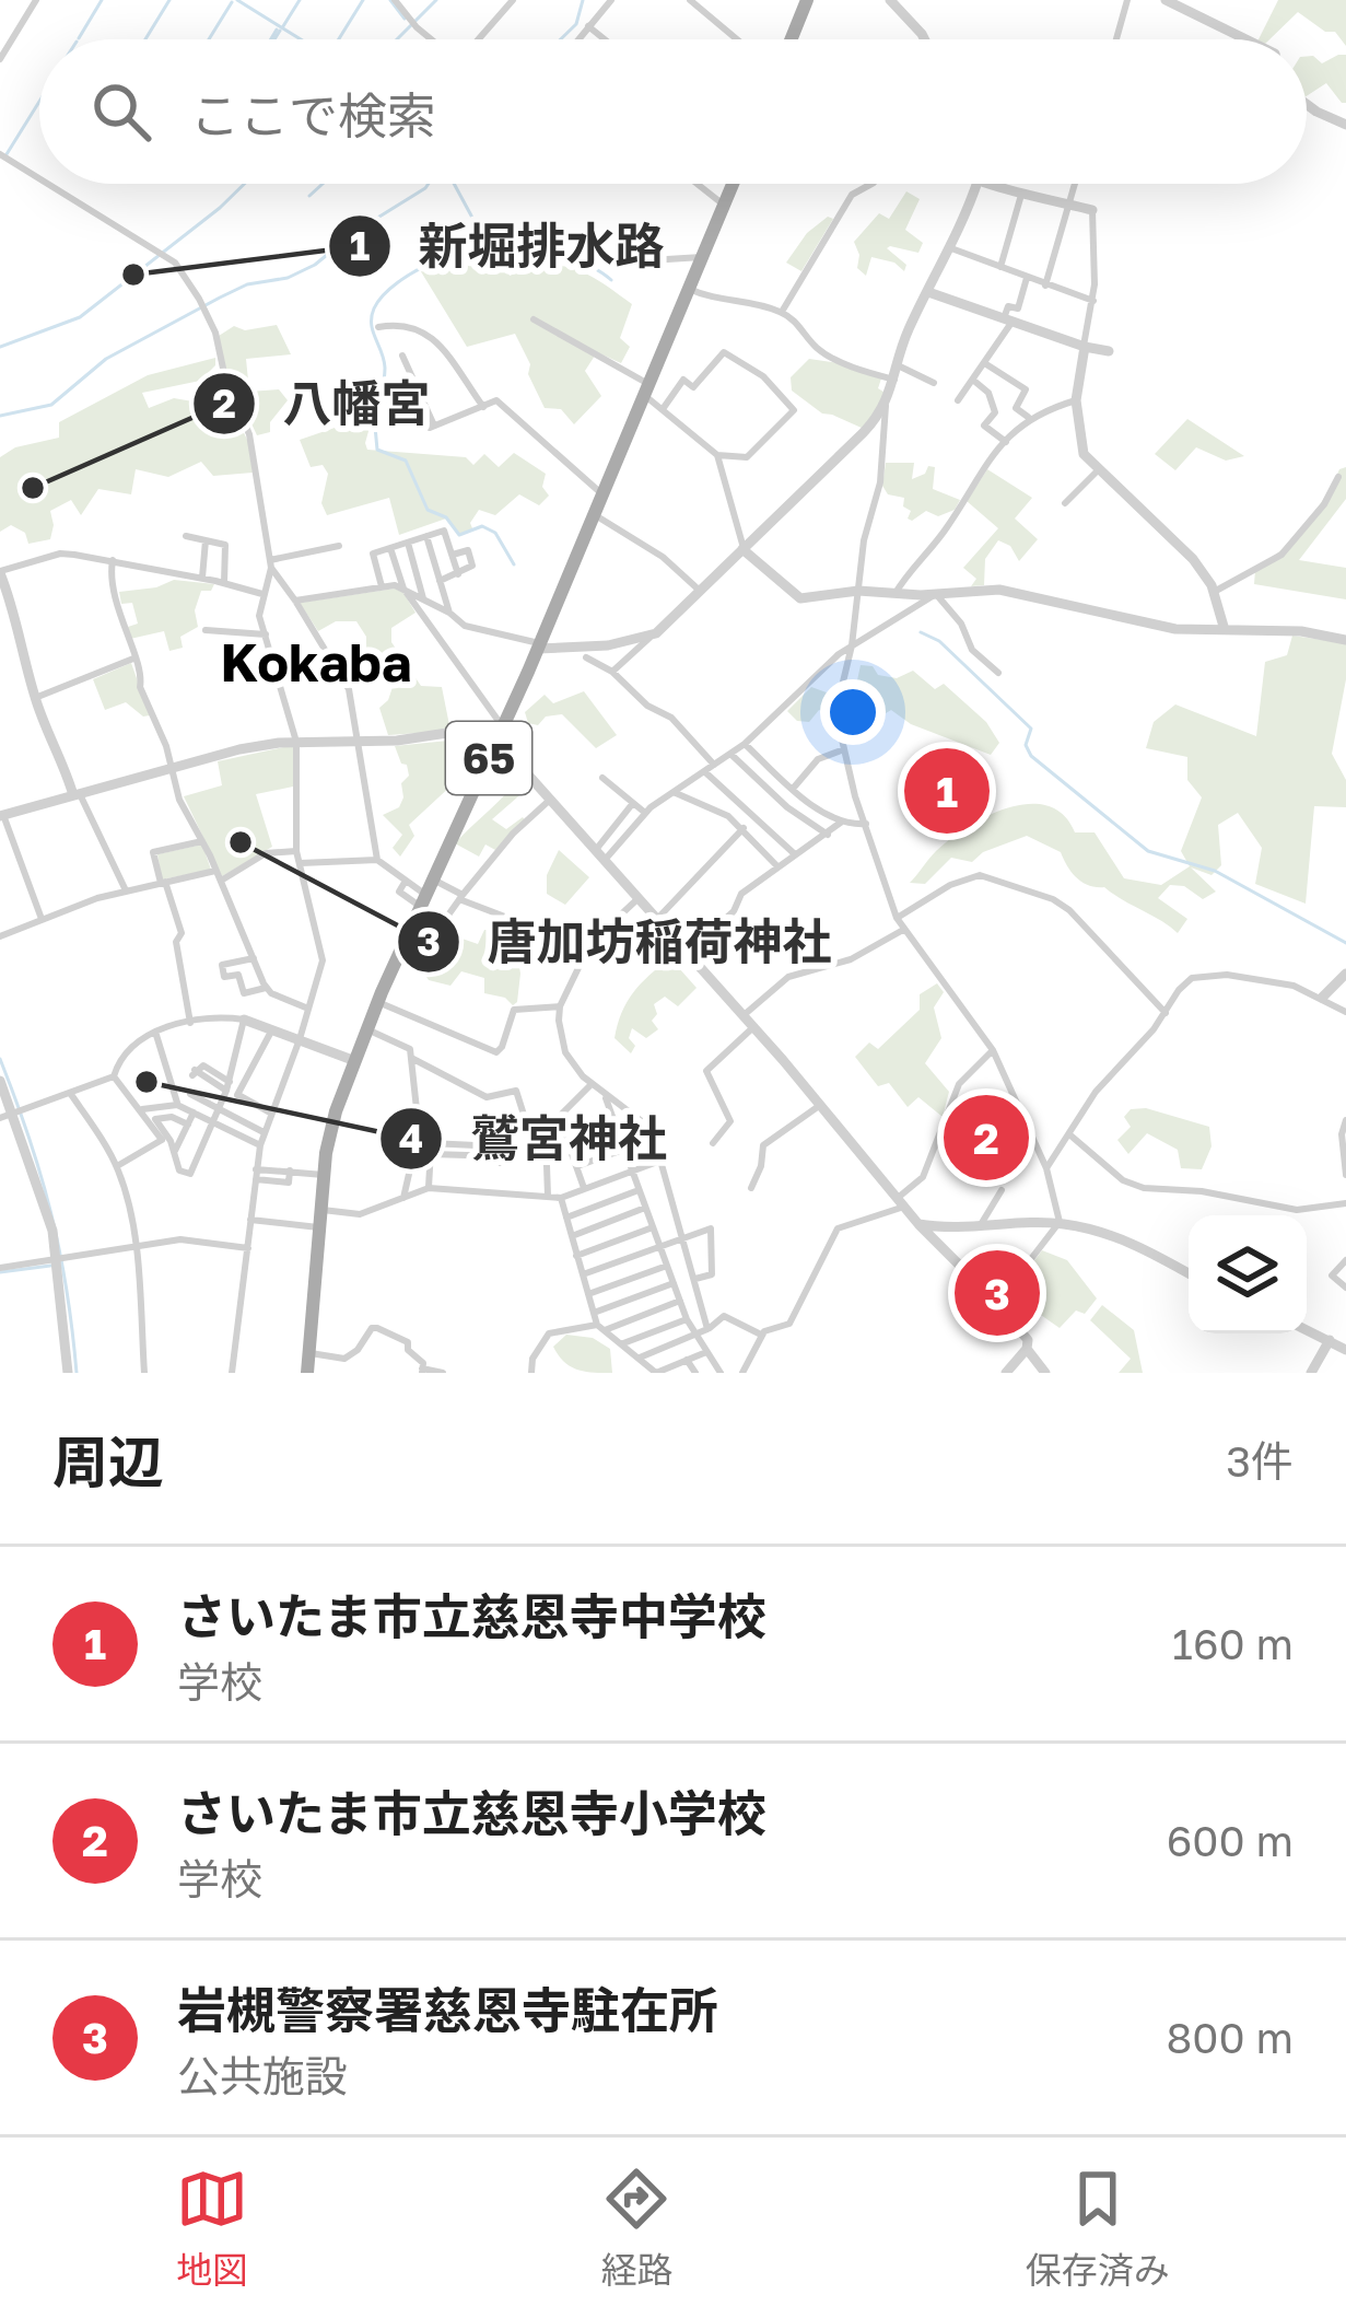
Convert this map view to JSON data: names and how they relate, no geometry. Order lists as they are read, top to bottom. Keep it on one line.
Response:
{"streets":{"main road":["65"]},"districts":["Kokaba"],"places":["新堀排水路","八幡宮","唐加坊稲荷神社","鷲宮神社"],"page":{"search":"ここで検索","pins":["1","2","3"],"heading":["周辺","3件"],"list":[{"mark":"1","name":"さいたま市立慈恩寺中学校","note":"学校","value":"160 m"},{"mark":"2","name":"さいたま市立慈恩寺小学校","note":"学校","value":"600 m"},{"mark":"3","name":"岩槻警察署慈恩寺駐在所","note":"公共施設","value":"800 m"}],"nav":["地図","経路","保存済み"]}}
